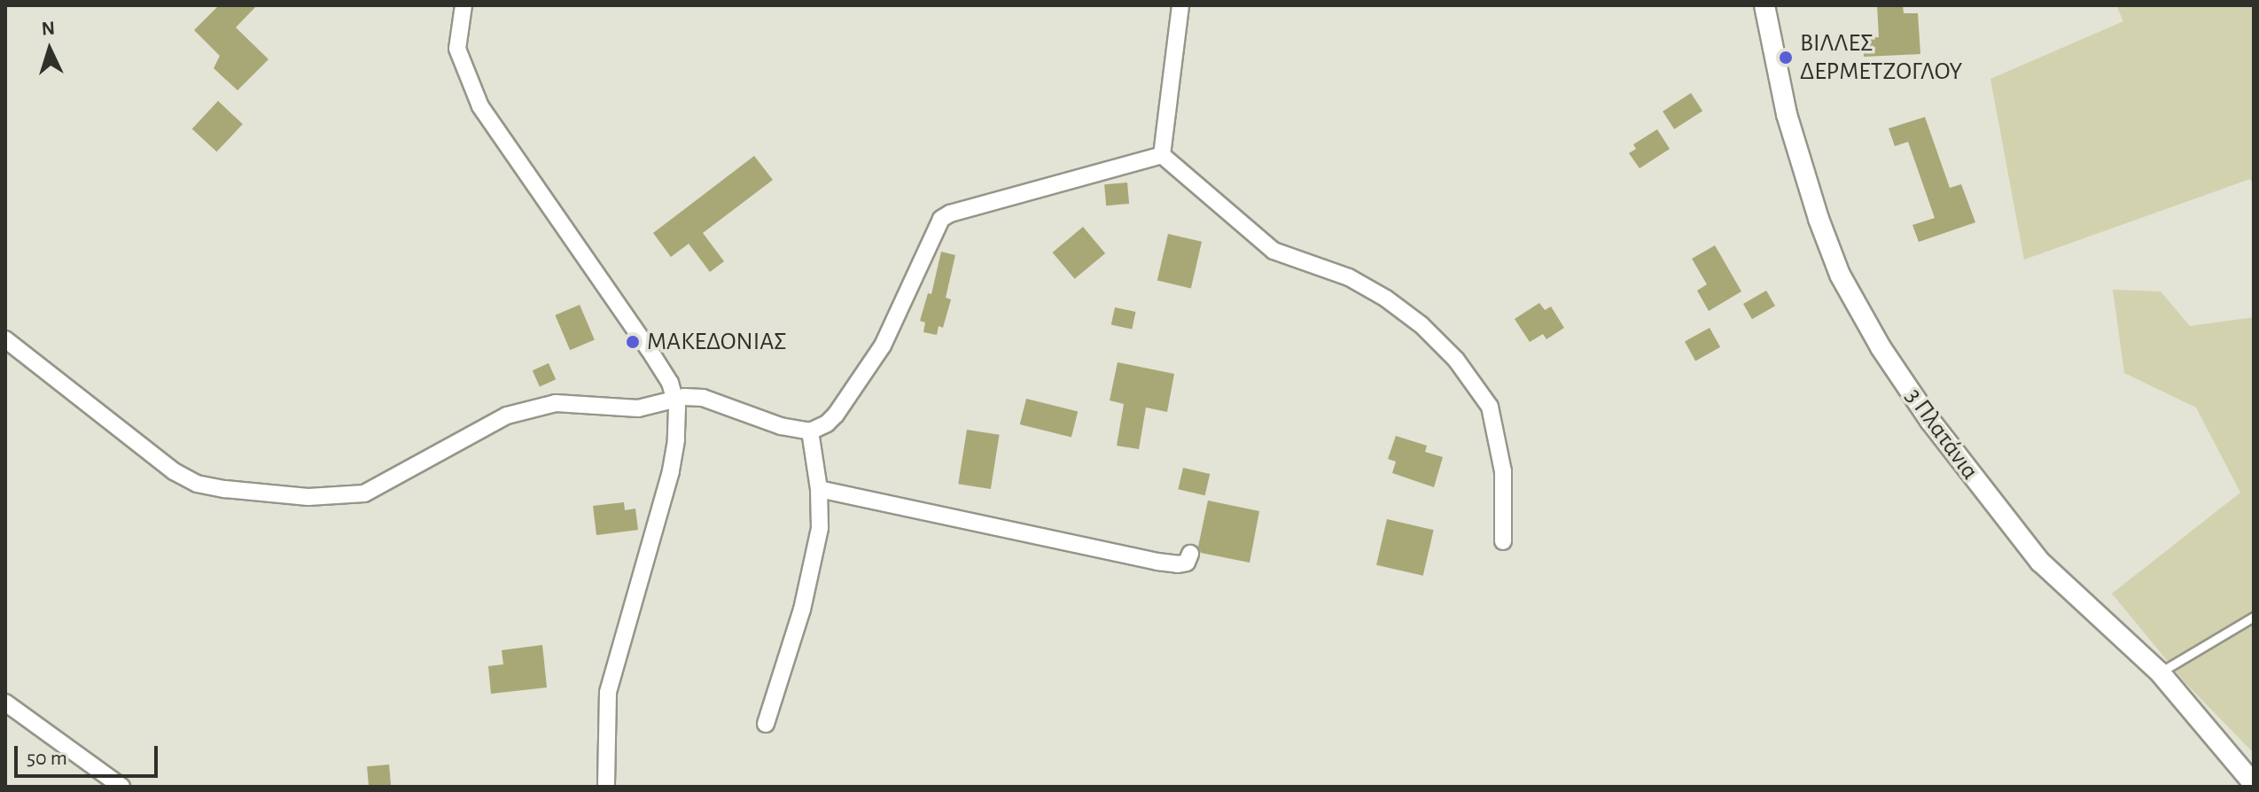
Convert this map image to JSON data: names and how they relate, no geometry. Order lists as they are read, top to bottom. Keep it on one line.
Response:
{"streets":{"street":["3 Πλατάνια"]},"places":["ΒΙΛΛΕΣ ΔΕΡΜΕΤΖΟΓΛΟΥ","ΜΑΚΕΔΟΝΙΑΣ"],"scale_bar":"50 m","north":"top"}
